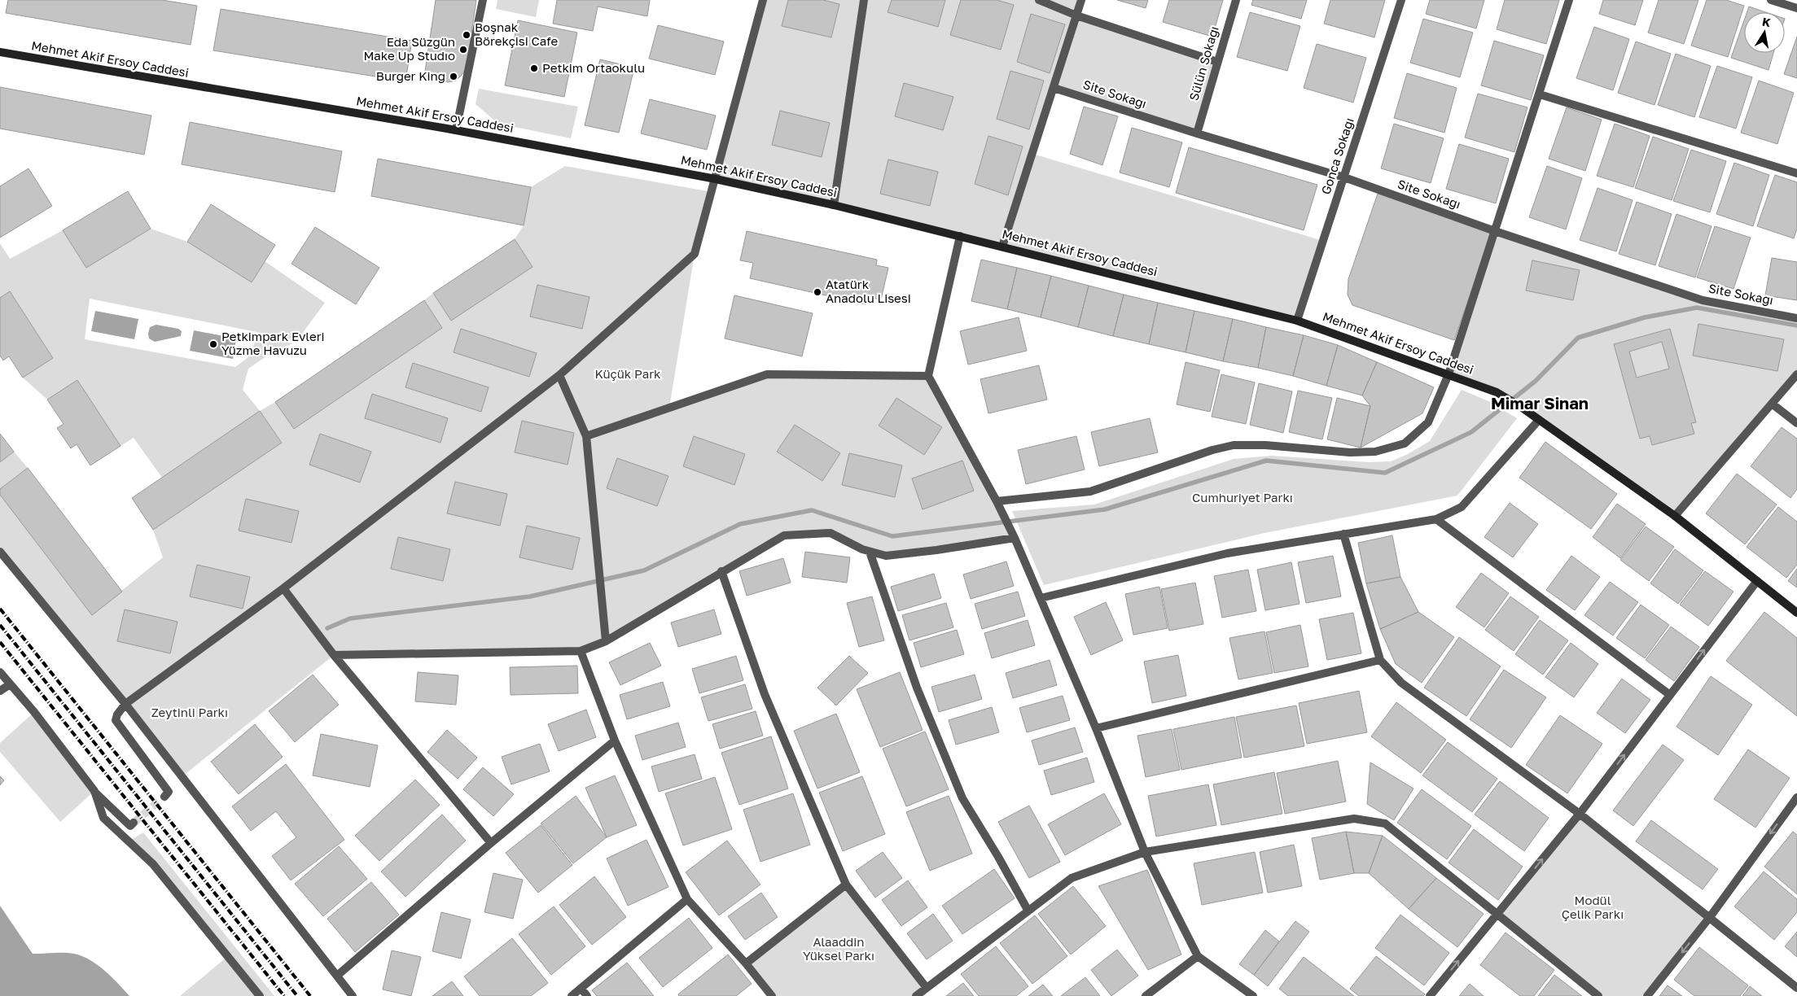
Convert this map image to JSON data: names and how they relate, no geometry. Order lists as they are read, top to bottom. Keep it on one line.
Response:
{"streets":{"main road":["Mehmet Akif Ersoy Caddesi"],"street":["Sülün Sokağı","Site Sokağı","Gonca Sokağı"]},"crossings":[["Mehmet Akif Ersoy Caddesi","Gonca Sokağı"],["Sülün Sokağı","Site Sokağı"],["Site Sokağı","Gonca Sokağı"]],"districts":["Mimar Sinan"],"parks":["Küçük Park","Cumhuriyet Parkı","Zeytinli Parkı","Modül Çelik Parkı","Alaaddin Yüksel Parkı"],"places":["Boşnak Börekçisi Cafe","Eda Süzgün Make Up Studıo","Petkim Ortaokulu","Burger King","Atatürk Anadolu Lisesi","Petkimpark Evleri Yüzme Havuzu"],"north":"top"}
